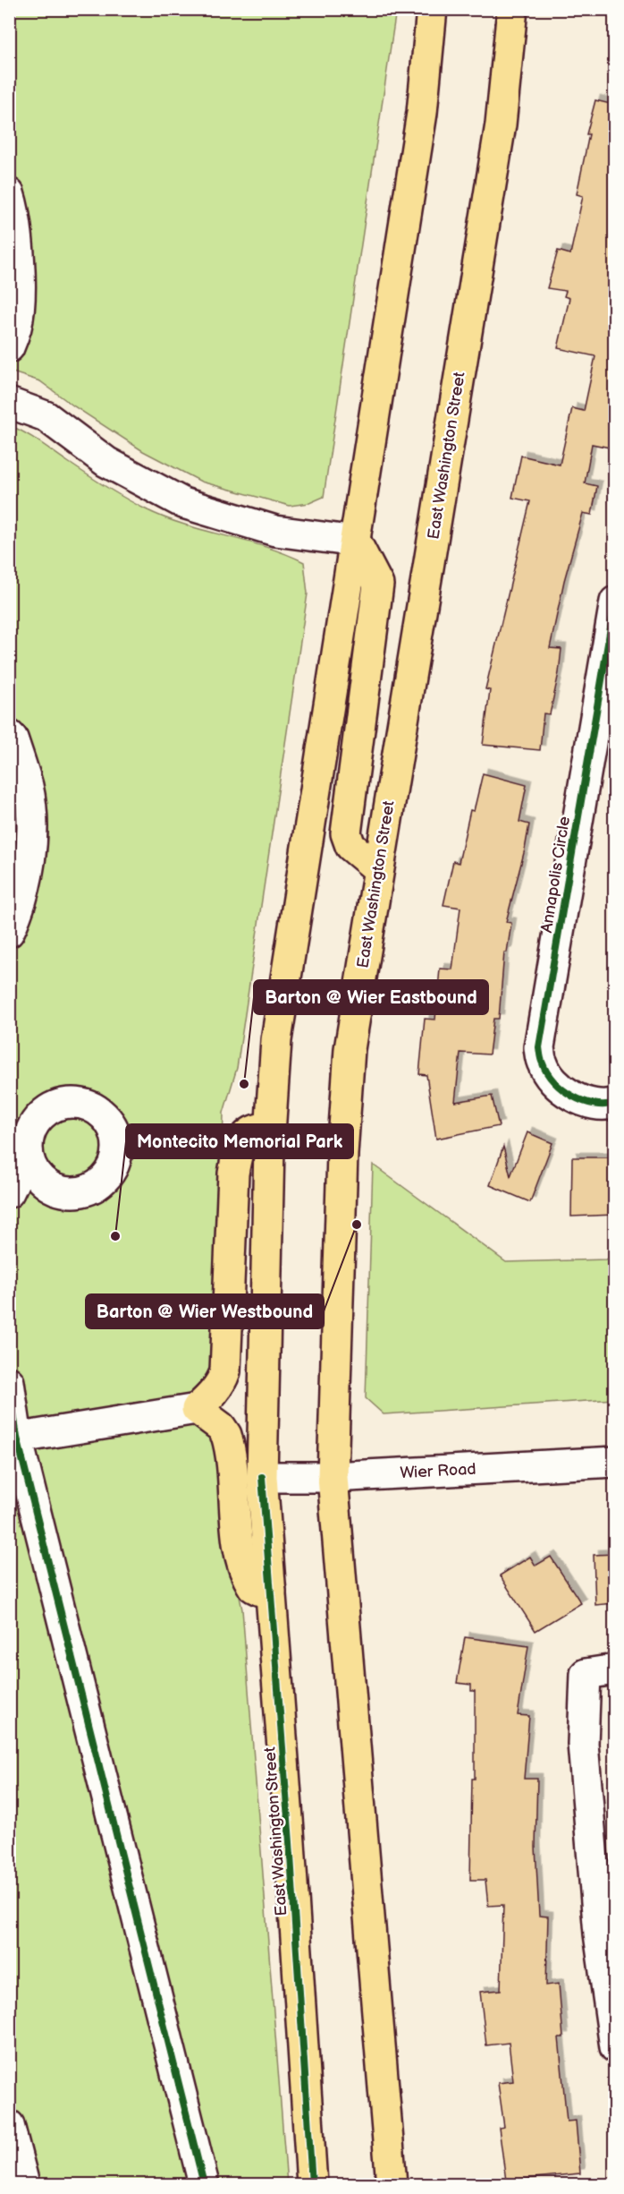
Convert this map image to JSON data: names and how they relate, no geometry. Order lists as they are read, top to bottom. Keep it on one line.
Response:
{"streets":{"main road":["East Washington Street"],"street":["Annapolis Circle","Wier Road"]},"crossings":[["East Washington Street","Wier Road"]],"places":["Barton @ Wier Eastbound","Barton @ Wier Westbound","Montecito Memorial Park"]}
